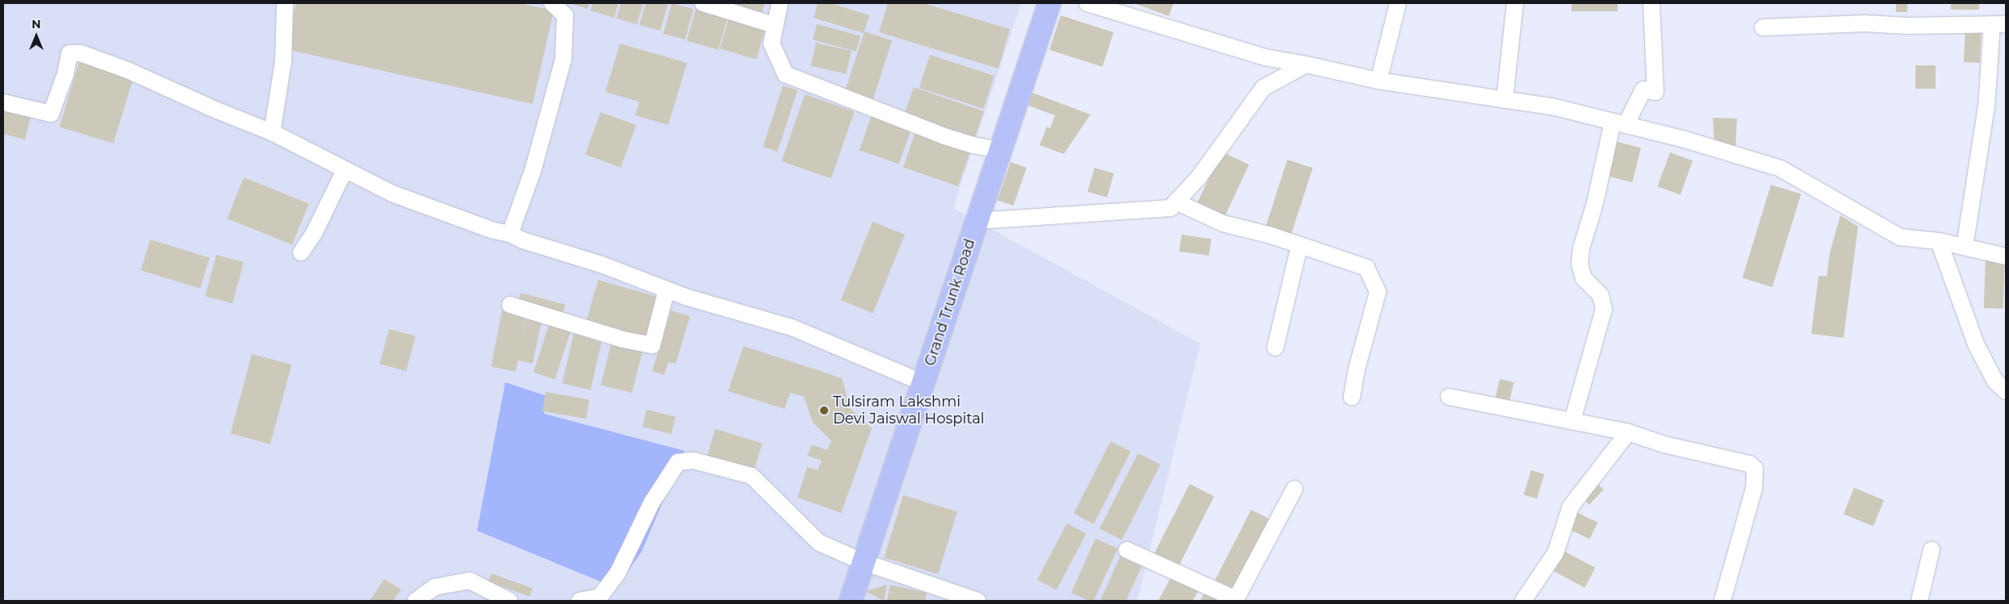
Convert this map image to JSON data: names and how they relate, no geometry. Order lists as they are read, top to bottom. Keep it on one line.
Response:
{"streets":{"main road":["Grand Trunk Road"]},"places":["Tulsiram Lakshmi Devi Jaiswal Hospital"],"north":"top"}
